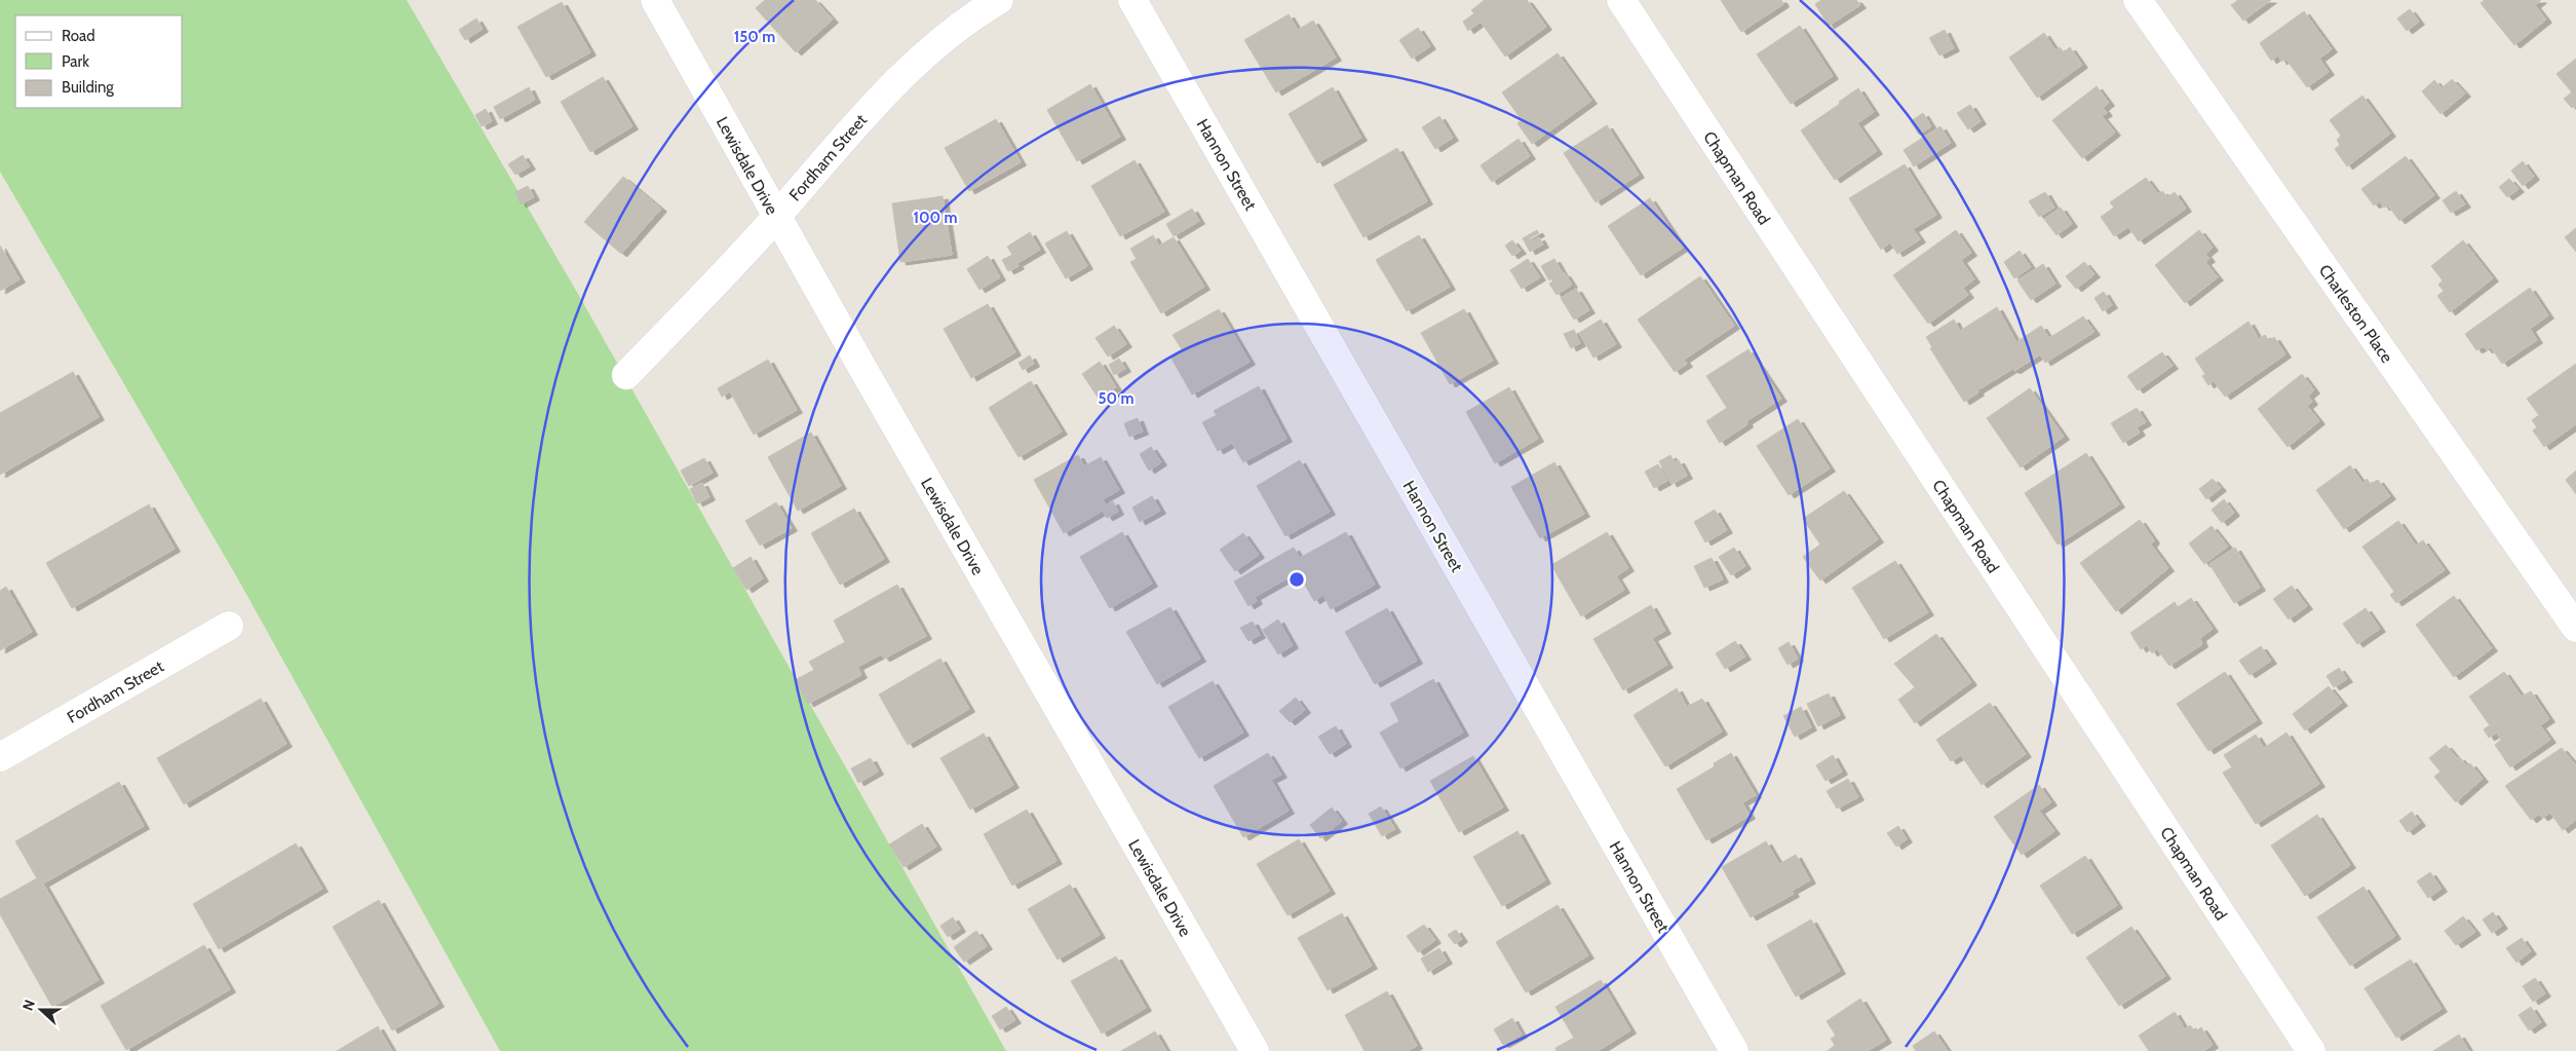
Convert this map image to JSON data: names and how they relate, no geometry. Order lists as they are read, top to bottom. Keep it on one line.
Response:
{"streets":{"street":["Fordham Street","Hannon Street","Lewisdale Drive","Chapman Road","Charleston Place"]},"crossings":[["Fordham Street","Lewisdale Drive"]],"legend":["Road","Park","Building"],"north":"left","rings":["150 m","100 m","50 m"]}
